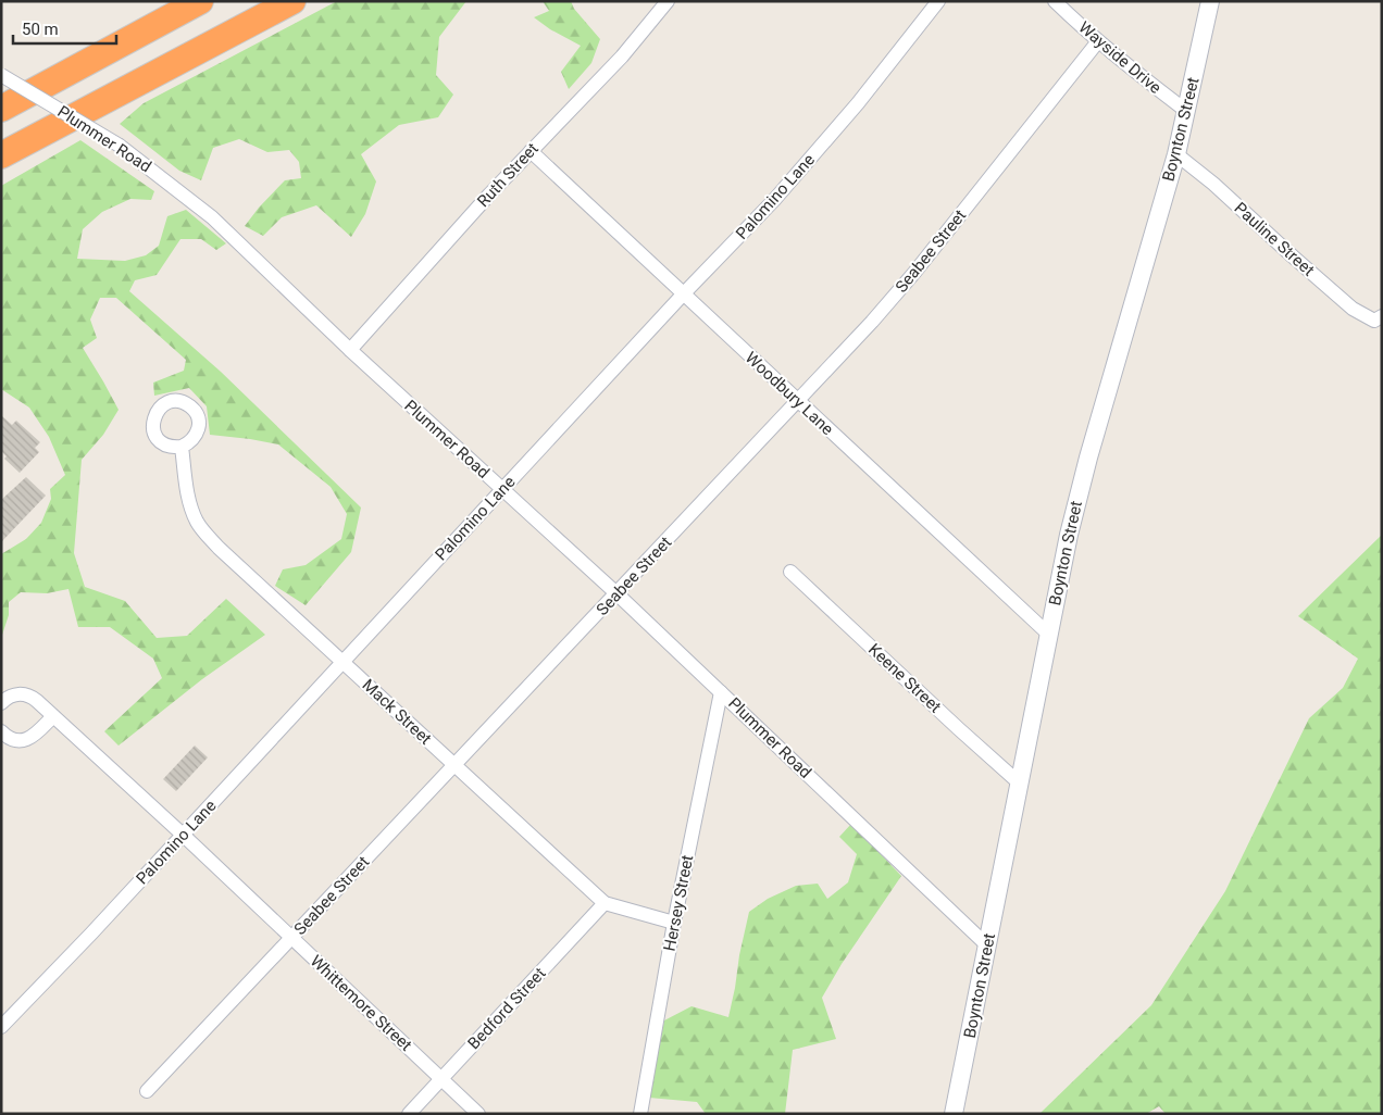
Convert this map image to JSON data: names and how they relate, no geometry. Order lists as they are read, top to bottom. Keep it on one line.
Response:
{"streets":{"street":["Wayside Drive","Boynton Street","Plummer Road","Ruth Street","Palomino Lane","Pauline Street","Seabee Street","Woodbury Lane","Keene Street","Mack Street","Hersey Street","Whittemore Street","Bedford Street"]},"crossings":[["Wayside Drive","Boynton Street"],["Wayside Drive","Seabee Street"],["Boynton Street","Plummer Road"],["Boynton Street","Pauline Street"],["Boynton Street","Woodbury Lane"],["Boynton Street","Keene Street"],["Plummer Road","Ruth Street"],["Plummer Road","Palomino Lane"],["Plummer Road","Seabee Street"],["Plummer Road","Hersey Street"],["Ruth Street","Woodbury Lane"],["Palomino Lane","Woodbury Lane"],["Palomino Lane","Mack Street"],["Palomino Lane","Whittemore Street"],["Seabee Street","Woodbury Lane"],["Seabee Street","Mack Street"],["Seabee Street","Whittemore Street"],["Mack Street","Hersey Street"],["Mack Street","Bedford Street"],["Whittemore Street","Bedford Street"]],"scale_bar":"50 m"}
